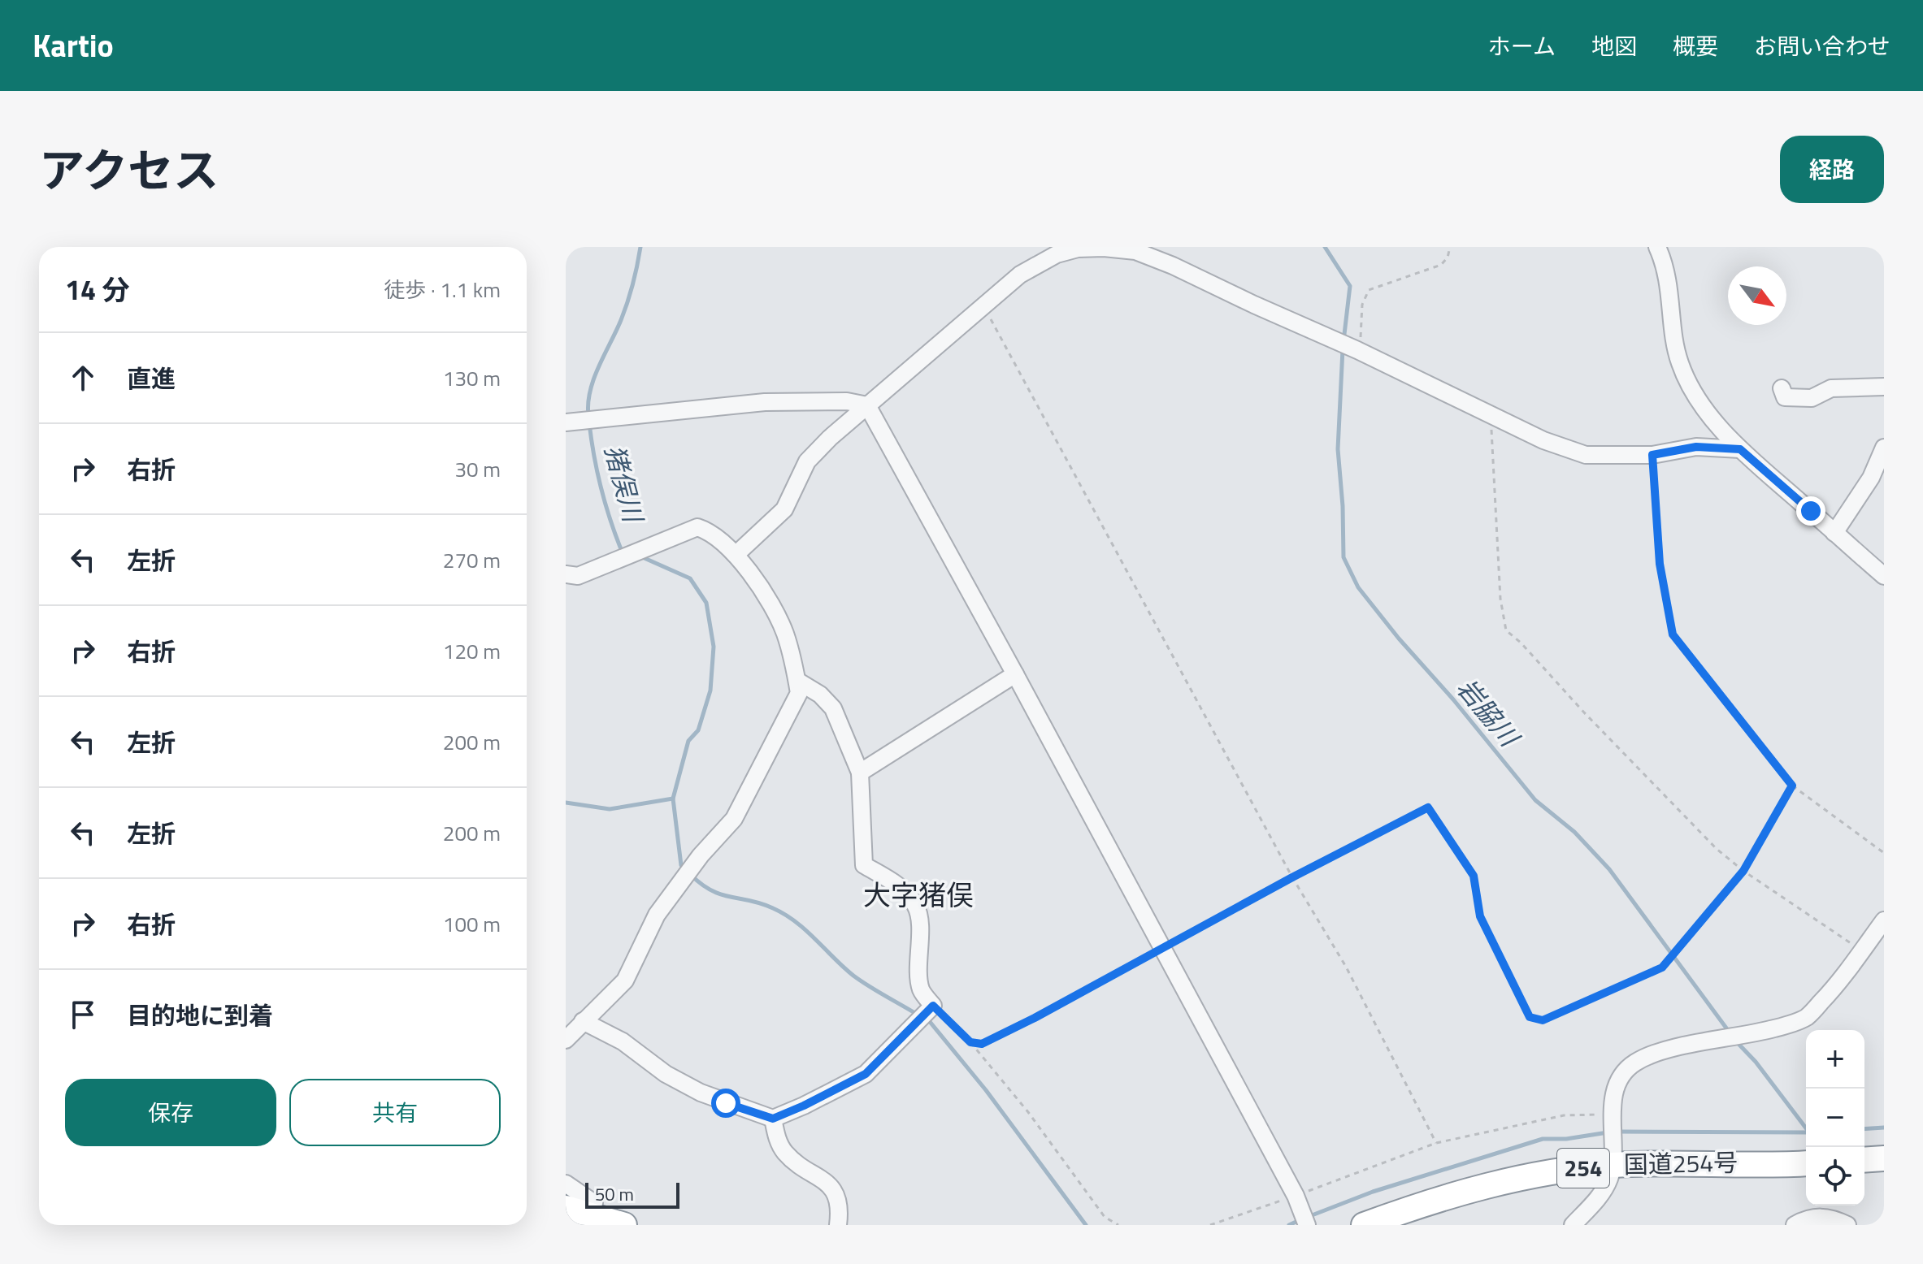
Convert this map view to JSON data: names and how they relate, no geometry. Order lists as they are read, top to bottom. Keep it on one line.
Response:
{"streets":{"highway":["国道254号","254"]},"districts":["大字猪俣"],"water":["猪俣川","岩脇川"],"scale_bar":"50 m","north":"bottom right","page":{"header":"Kartio","nav":["ホーム","地図","概要","お問い合わせ"],"title":"アクセス","buttons":["経路",["保存","共有"]],"heading":["14 分","徒歩 · 1.1 km"],"list":[["直進","130 m"],["右折","30 m"],["左折","270 m"],["右折","120 m"],["左折","200 m"],["左折","200 m"],["右折","100 m"],"目的地に到着"],"map_buttons":["+","−"],"scale":"50 m"}}
